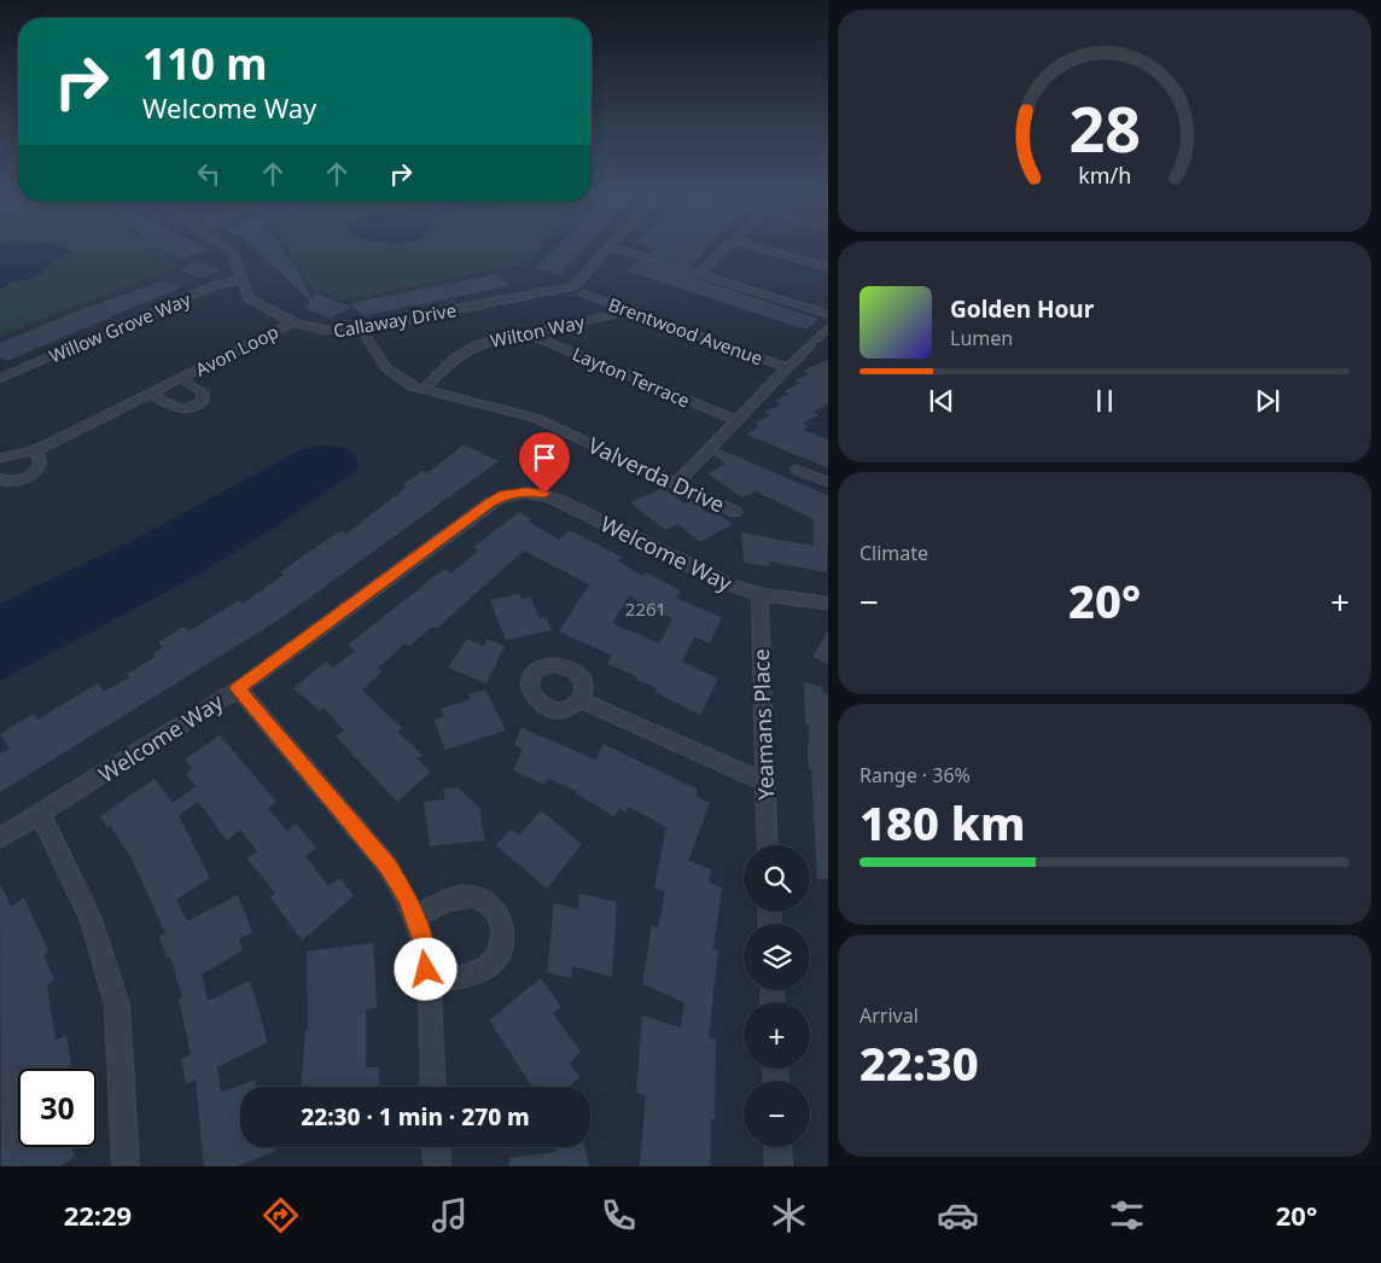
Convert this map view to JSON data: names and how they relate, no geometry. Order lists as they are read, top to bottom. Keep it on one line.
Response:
{"streets":{"street":["Callaway Drive","Willow Grove Way","Wilton Way","Brentwood Avenue","Avon Loop","Layton Terrace","Valverda Drive","Welcome Way","Yeamans Place"]},"crossings":[["Callaway Drive","Willow Grove Way"],["Callaway Drive","Avon Loop"],["Callaway Drive","Valverda Drive"],["Wilton Way","Brentwood Avenue"],["Wilton Way","Layton Terrace"],["Wilton Way","Valverda Drive"],["Welcome Way","Yeamans Place"]],"house_numbers":["2261"],"page":{"turn":["110 m","Welcome Way"],"song":["Golden Hour","Lumen"],"tile":["Climate",["Range · 36%","180 km"],["Arrival","22:30"]],"heat":["−","20°","+"],"map_buttons":["+","−"],"limit":"30","trip":"22:30 · 1 min · 270 m","tabs":["22:29","20°"],"gauge":["28","km/h"]}}
